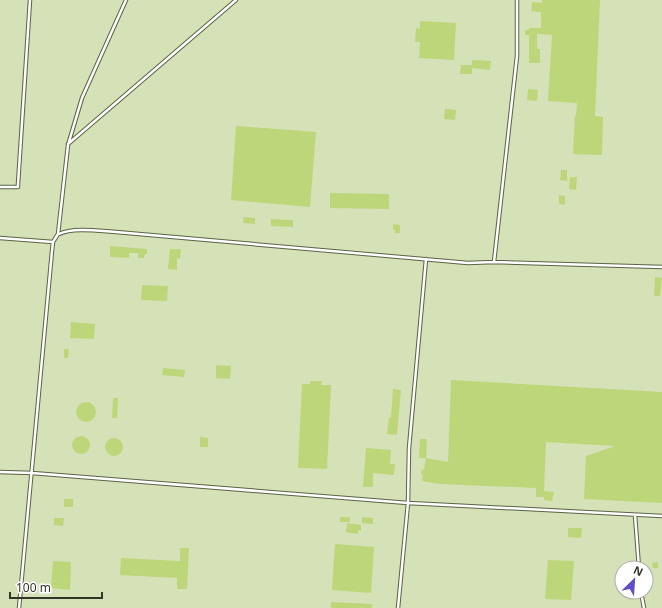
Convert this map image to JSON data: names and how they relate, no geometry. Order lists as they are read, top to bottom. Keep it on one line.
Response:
{"scale_bar":"100 m","north":"top right"}
